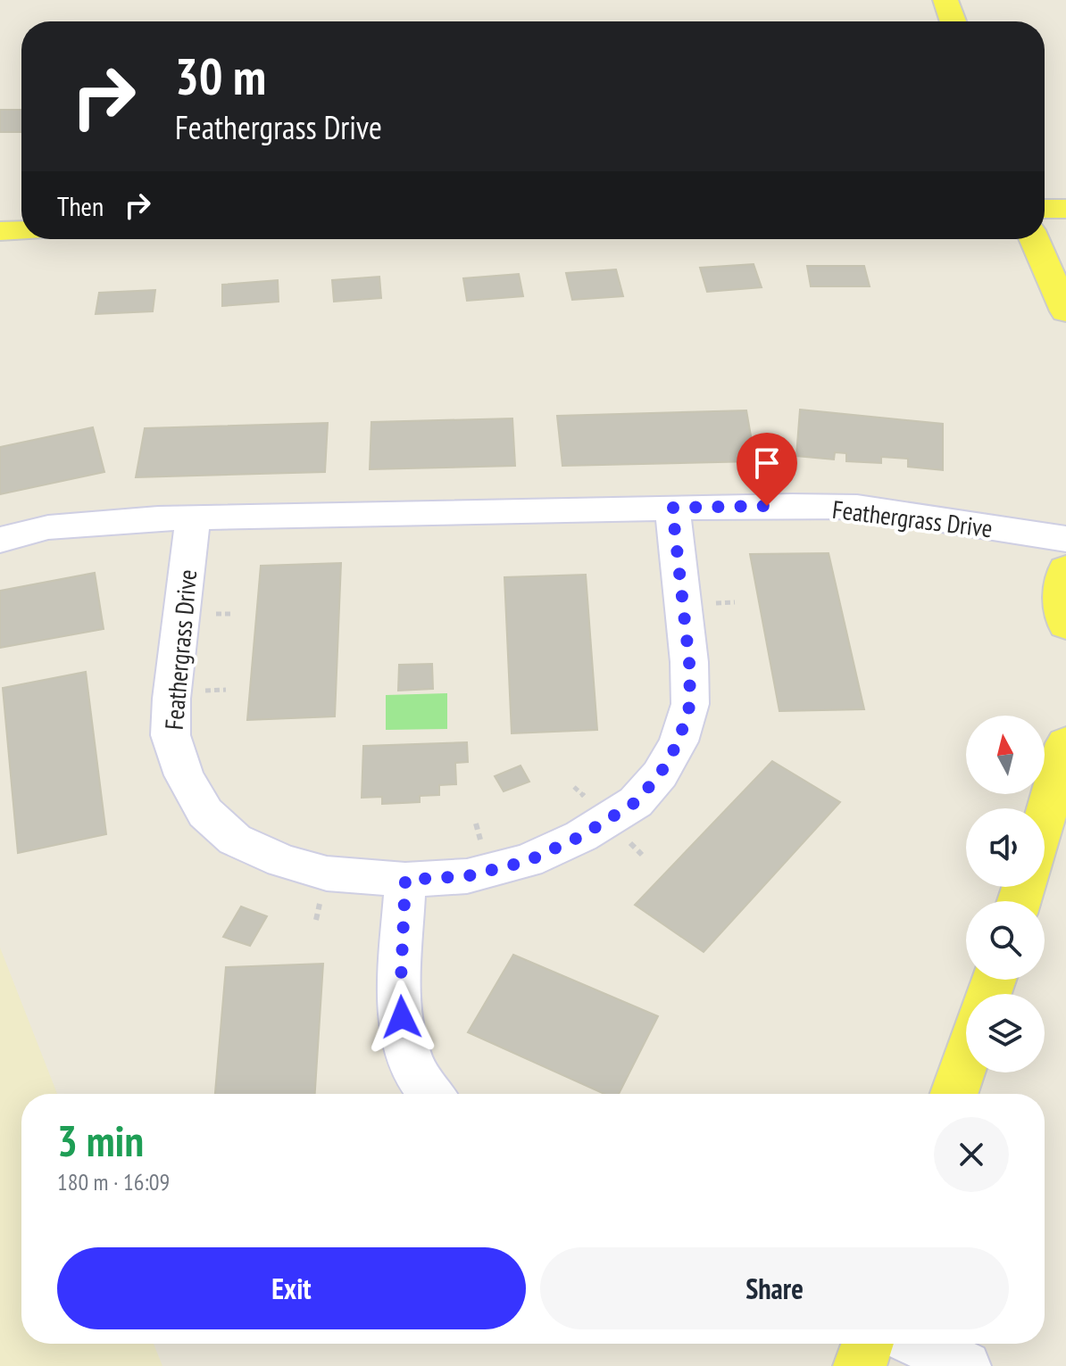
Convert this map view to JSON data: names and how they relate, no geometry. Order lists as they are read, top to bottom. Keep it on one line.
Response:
{"streets":{"street":["Feathergrass Drive"]},"north":"top","page":{"turn":["30 m","Feathergrass Drive"],"then":"Then","heading":["3 min","180 m · 16:09"],"buttons":["Exit","Share"]}}
